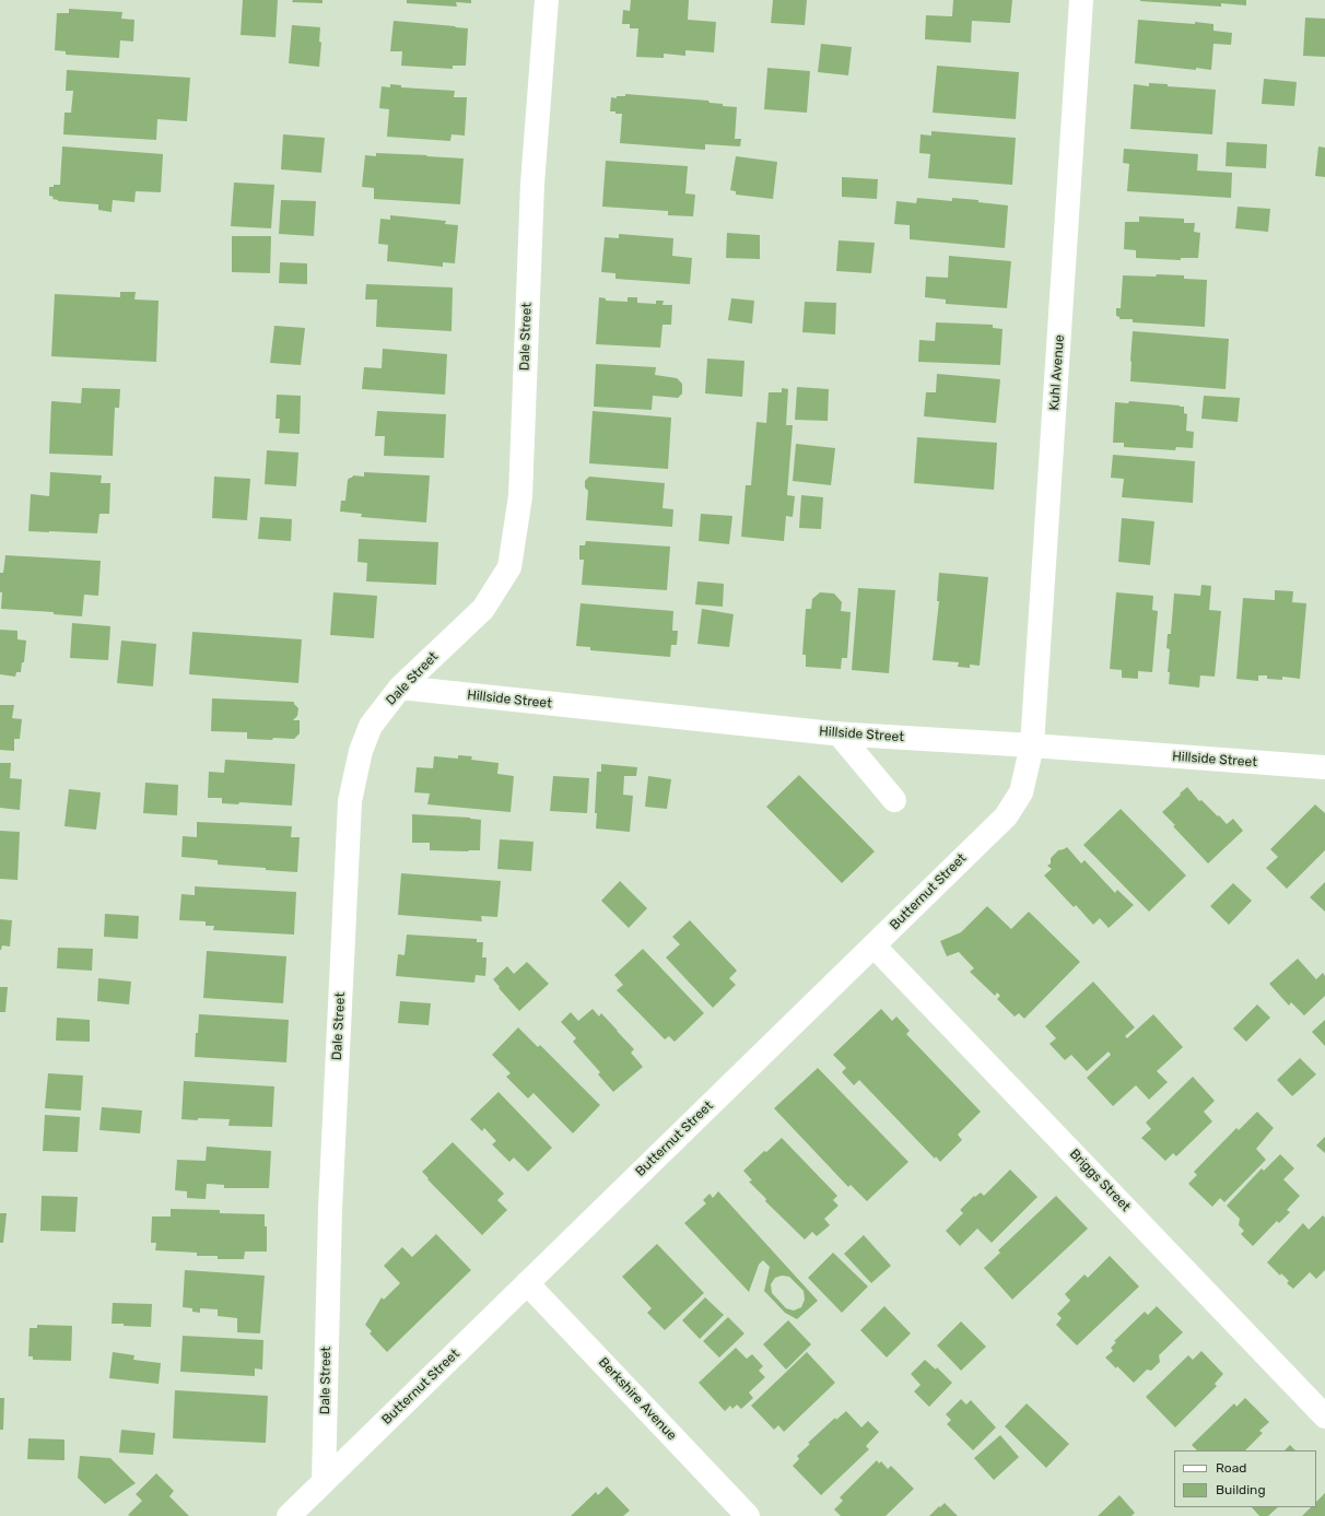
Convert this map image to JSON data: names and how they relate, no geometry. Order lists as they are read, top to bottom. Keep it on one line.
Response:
{"streets":{"street":["Dale Street","Kuhl Avenue","Hillside Street","Butternut Street","Briggs Street","Berkshire Avenue"]},"crossings":[["Dale Street","Hillside Street"],["Dale Street","Butternut Street"],["Kuhl Avenue","Hillside Street"],["Kuhl Avenue","Butternut Street"],["Hillside Street","Butternut Street"],["Butternut Street","Briggs Street"],["Butternut Street","Berkshire Avenue"]],"legend":["Road","Building"]}
